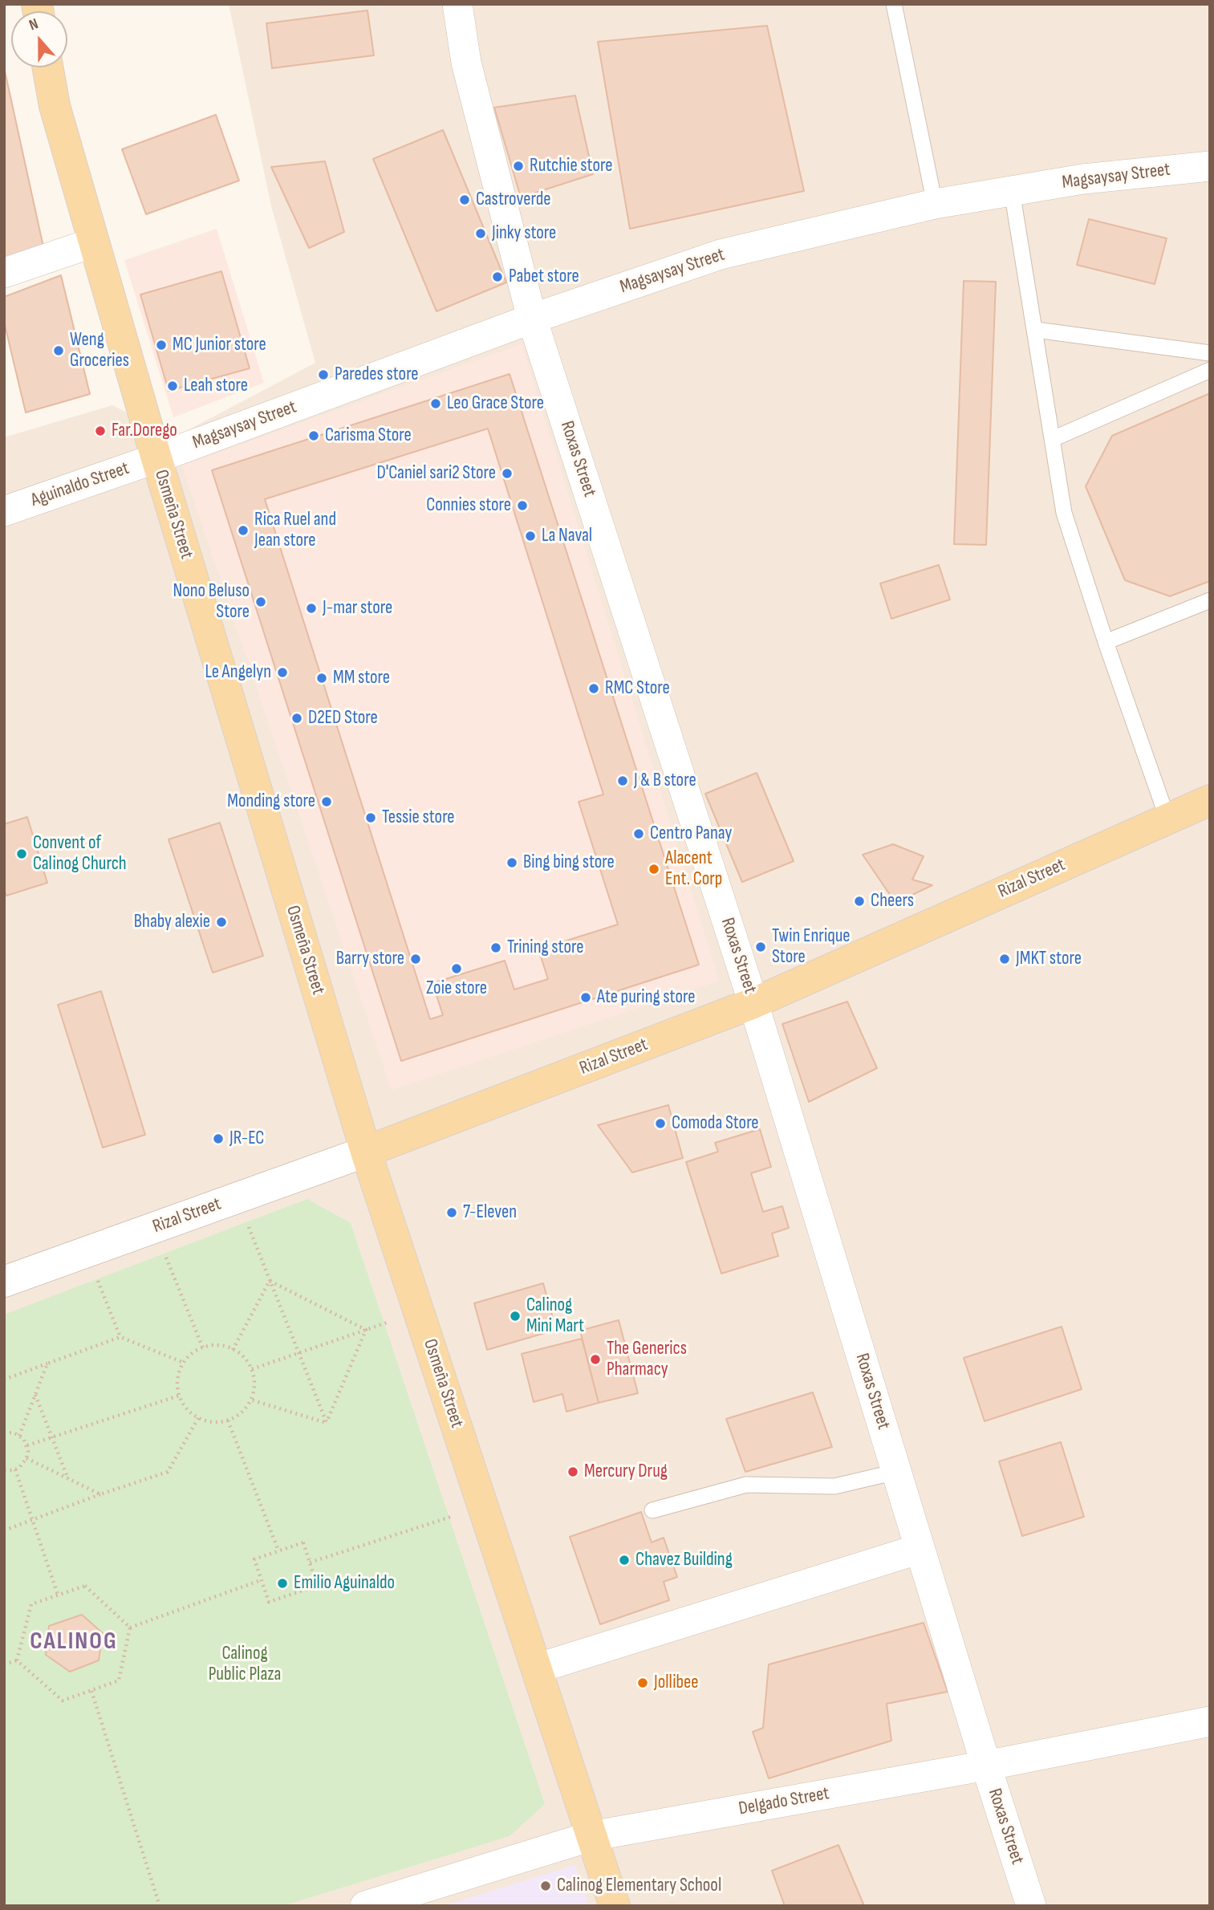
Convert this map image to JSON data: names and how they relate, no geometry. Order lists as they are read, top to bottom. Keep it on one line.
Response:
{"streets":{"main road":["Osmeña Street","Rizal Street"],"street":["Magsaysay Street","Roxas Street","Aguinaldo Street","Delgado Street"]},"crossings":[["Magsaysay Street","Roxas Street"],["Magsaysay Street","Aguinaldo Street"],["Magsaysay Street","Osmeña Street"],["Roxas Street","Rizal Street"],["Roxas Street","Delgado Street"],["Aguinaldo Street","Osmeña Street"],["Osmeña Street","Rizal Street"],["Osmeña Street","Delgado Street"]],"districts":["CALINOG"],"parks":["Calinog Public Plaza"],"places":["Rutchie store","Castroverde","Jinky store","Pabet store","MC Junior store","Weng Groceries","Paredes store","Leah store","Leo Grace Store","Far.Dorego","Carisma Store","D'Caniel sari2 Store","Connies store","Rica Ruel and Jean store","La Naval","Nono Beluso Store","J-mar store","Le Angelyn","MM store","RMC Store","D2ED Store","J & B store","Monding store","Tessie store","Centro Panay","Convent of Calinog Church","Bing bing store","Alacent Ent. Corp","Cheers","Bhaby alexie","Twin Enrique Store","Trining store","Barry store","JMKT store","Zoie store","Ate puring store","Comoda Store","JR-EC","7-Eleven","Calinog Mini Mart","The Generics Pharmacy","Mercury Drug","Chavez Building","Emilio Aguinaldo","Jollibee","Calinog Elementary School"],"north":"top"}
